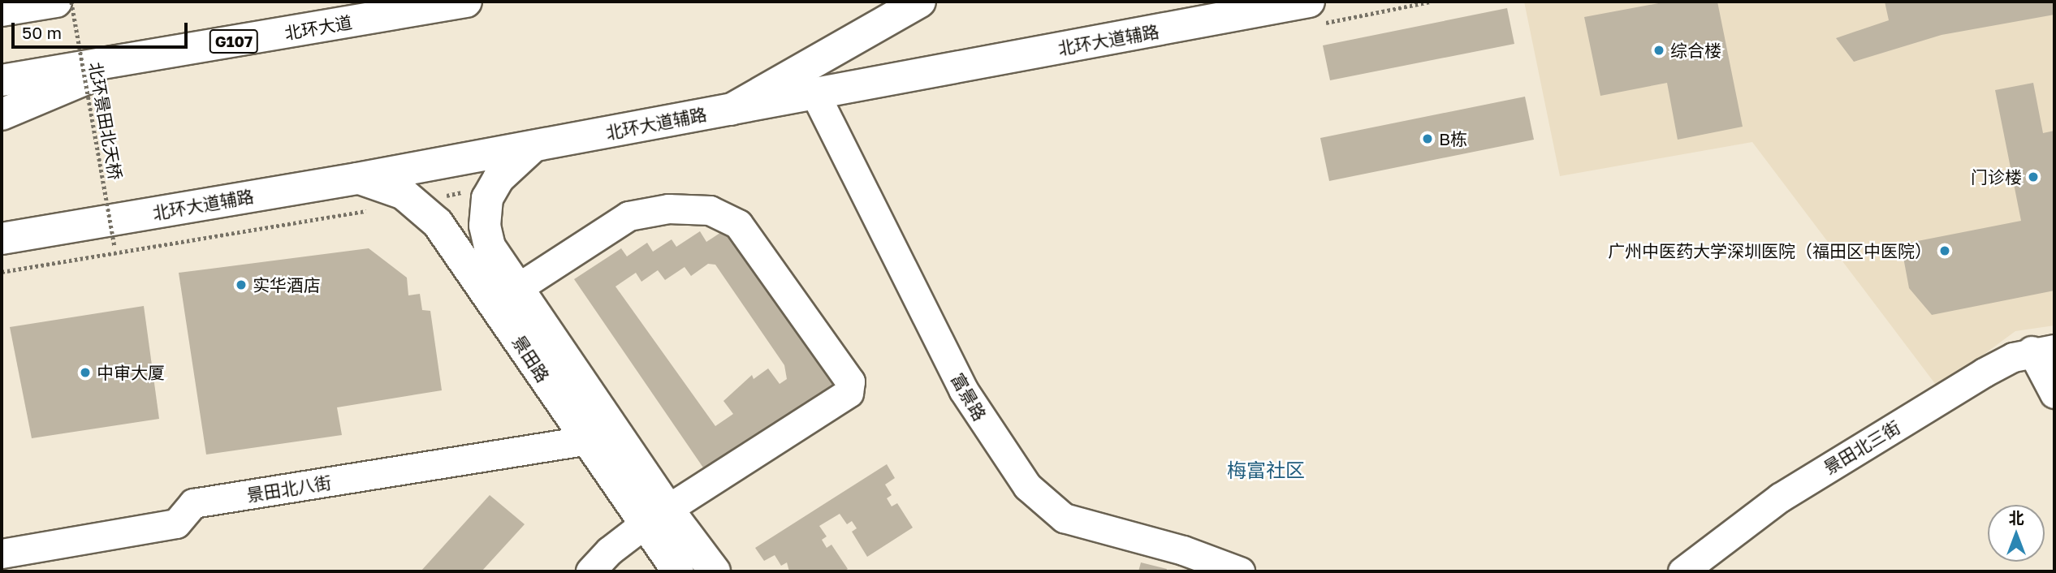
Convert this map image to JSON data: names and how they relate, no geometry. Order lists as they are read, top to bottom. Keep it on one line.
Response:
{"streets":{"main road":["北环大道","北环大道辅路","G107","景田路"],"street":["富景路","景田北三街","景田北八街"],"path":["北环景田北天桥"]},"crossings":[["北环大道辅路","景田路"],["北环大道辅路","富景路"],["景田路","景田北八街"]],"districts":["梅富社区"],"places":["综合楼","B栋","门诊楼","广州中医药大学深圳医院（福田区中医院）","实华酒店","中审大厦"],"scale_bar":"50 m","north":"top"}
